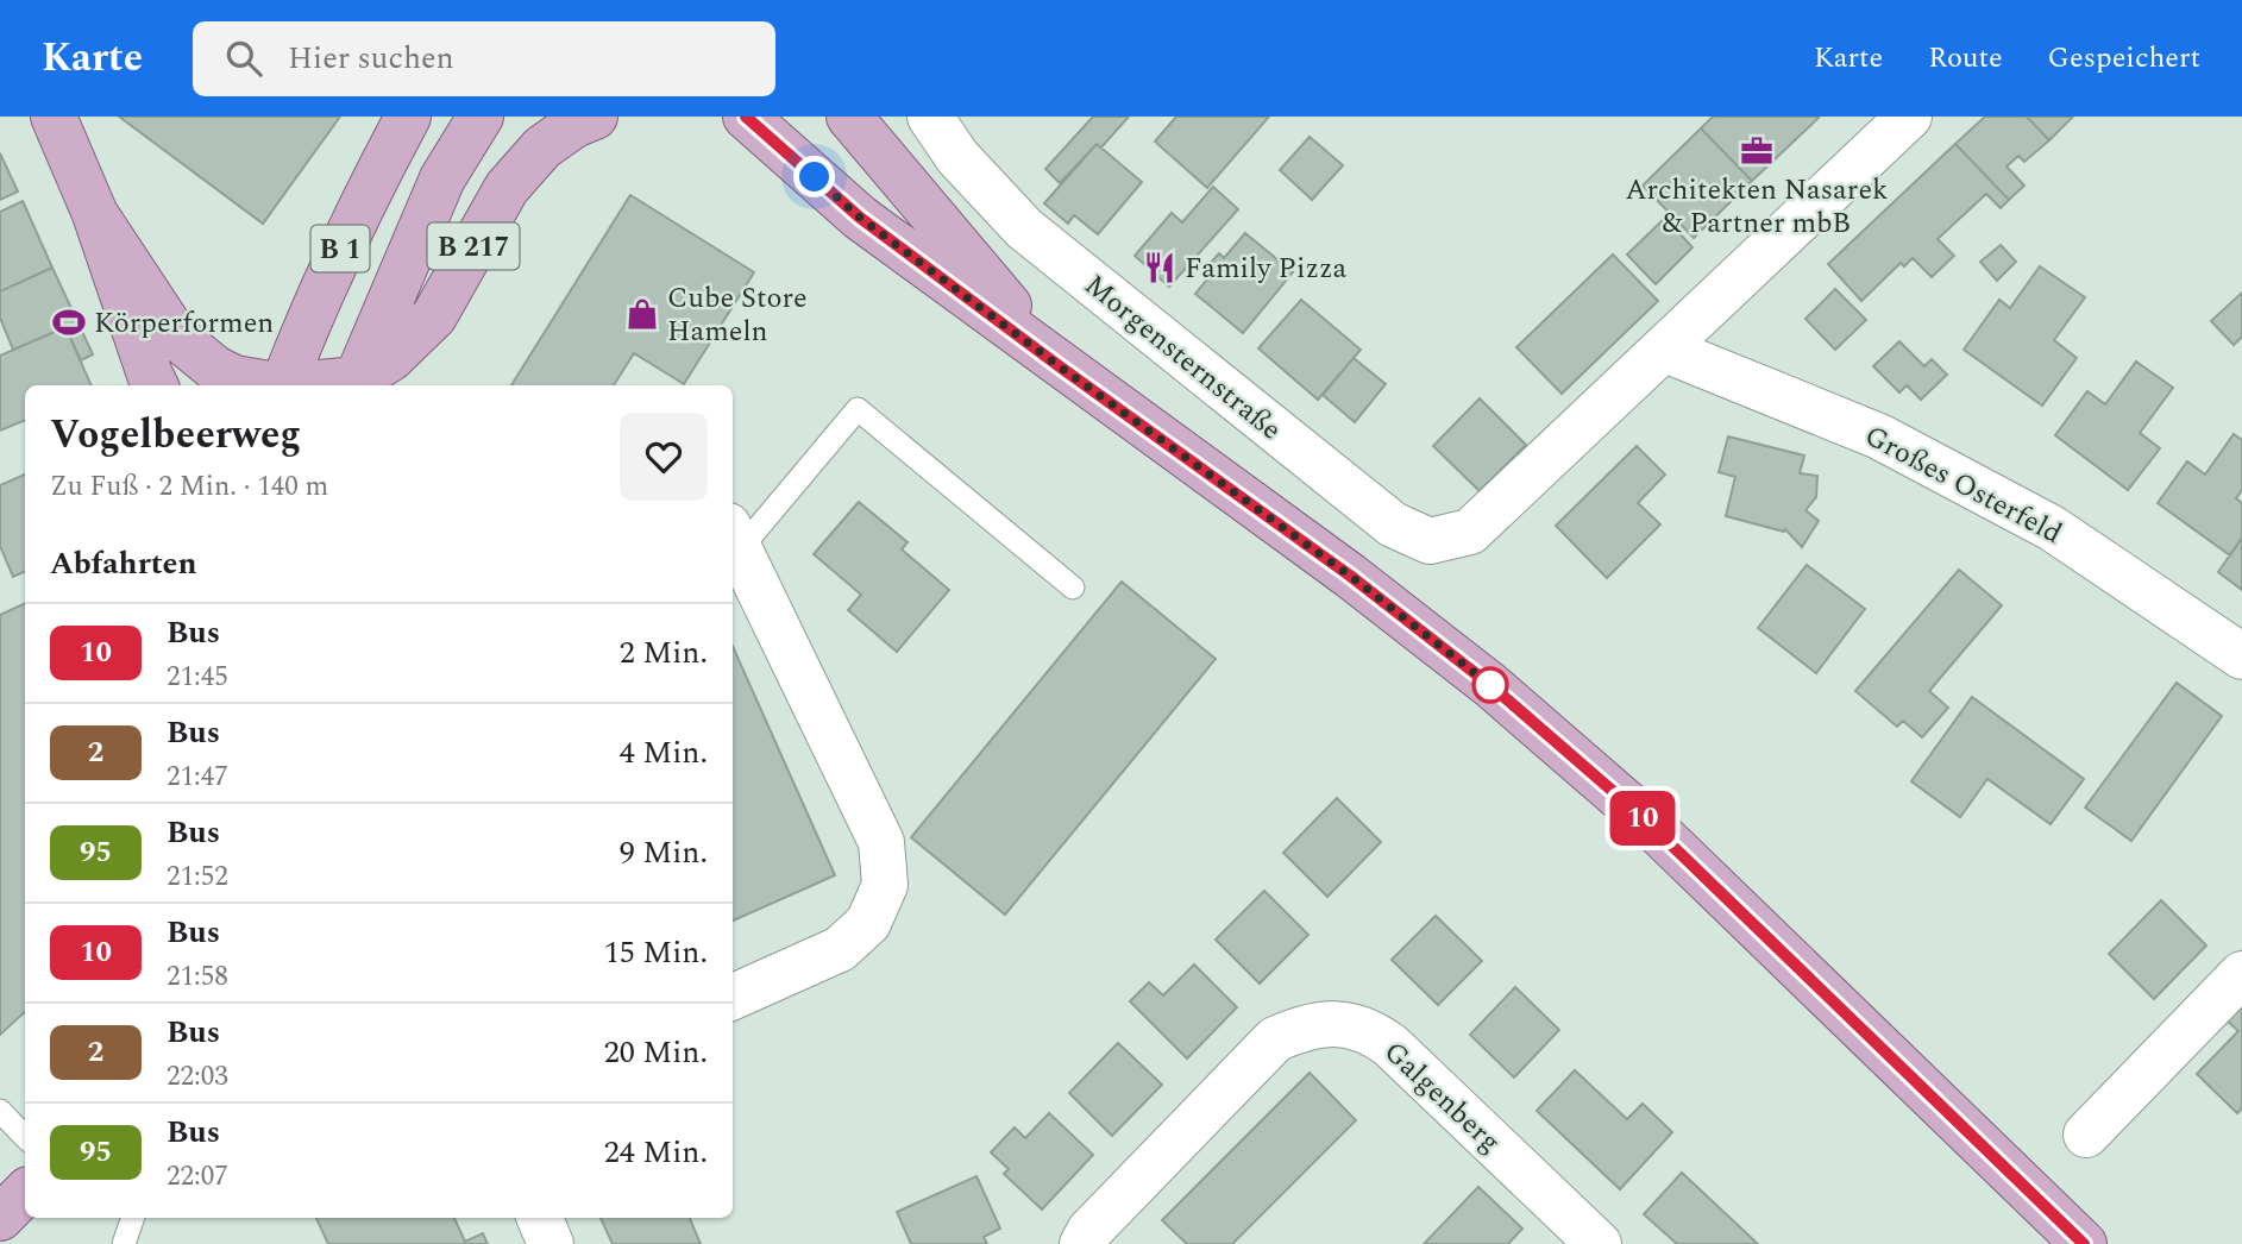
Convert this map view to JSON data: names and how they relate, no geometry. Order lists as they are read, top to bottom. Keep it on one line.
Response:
{"streets":{"main road":["B 217","B 1"],"street":["Morgensternstraße","Großes Osterfeld","Galgenberg"]},"crossings":[["B 217","B 1"],["Morgensternstraße","Großes Osterfeld"]],"places":{"office":["Architekten Nasarek & Partner mbB"],"restaurant":["Family Pizza"],"shop":["Cube Store Hameln"],"sports":["Körperformen"]},"lines":["bus line 10"],"page":{"header":"Karte","search":"Hier suchen","nav":["Karte","Route","Gespeichert"],"on_map":"10","heading":[["Vogelbeerweg","Zu Fuß · 2 Min. · 140 m"],"Abfahrten"],"list":[{"mark":"10","name":"Bus","note":"21:45","value":"2 Min."},{"mark":"2","name":"Bus","note":"21:47","value":"4 Min."},{"mark":"95","name":"Bus","note":"21:52","value":"9 Min."},{"mark":"10","name":"Bus","note":"21:58","value":"15 Min."},{"mark":"2","name":"Bus","note":"22:03","value":"20 Min."},{"mark":"95","name":"Bus","note":"22:07","value":"24 Min."}]}}
